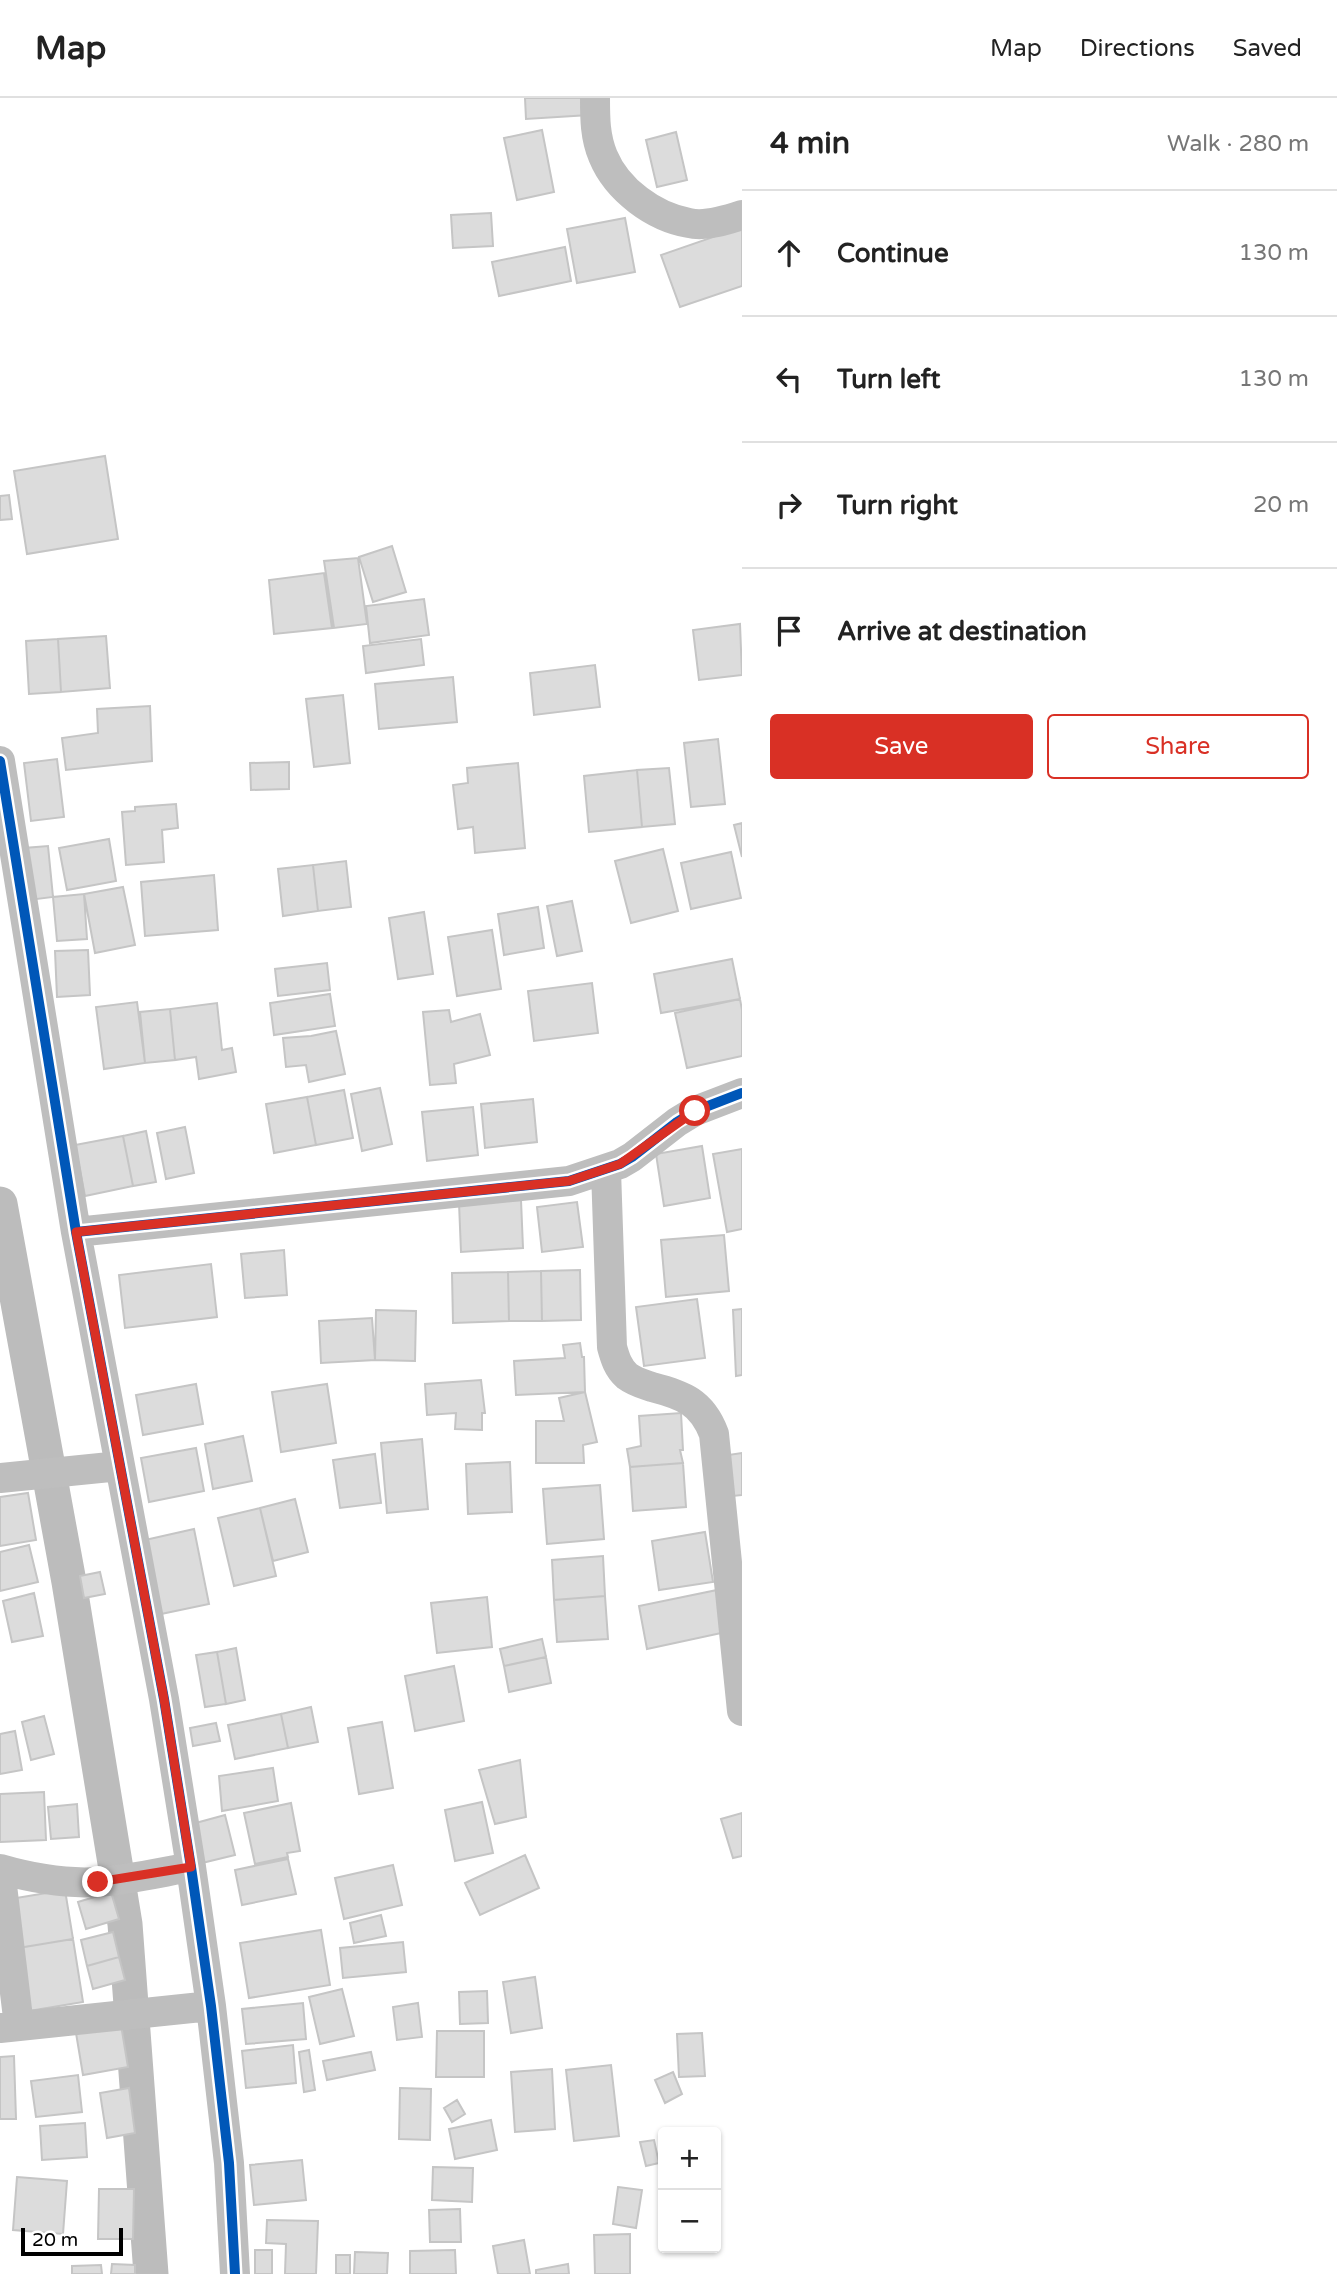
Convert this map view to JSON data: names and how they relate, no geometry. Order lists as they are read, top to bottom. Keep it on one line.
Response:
{"scale_bar":"20 m","page":{"header":"Map","nav":["Map","Directions","Saved"],"heading":["4 min","Walk · 280 m"],"list":[["Continue","130 m"],["Turn left","130 m"],["Turn right","20 m"],"Arrive at destination"],"buttons":["Save","Share"],"map_buttons":["+","−"],"scale":"20 m"}}
